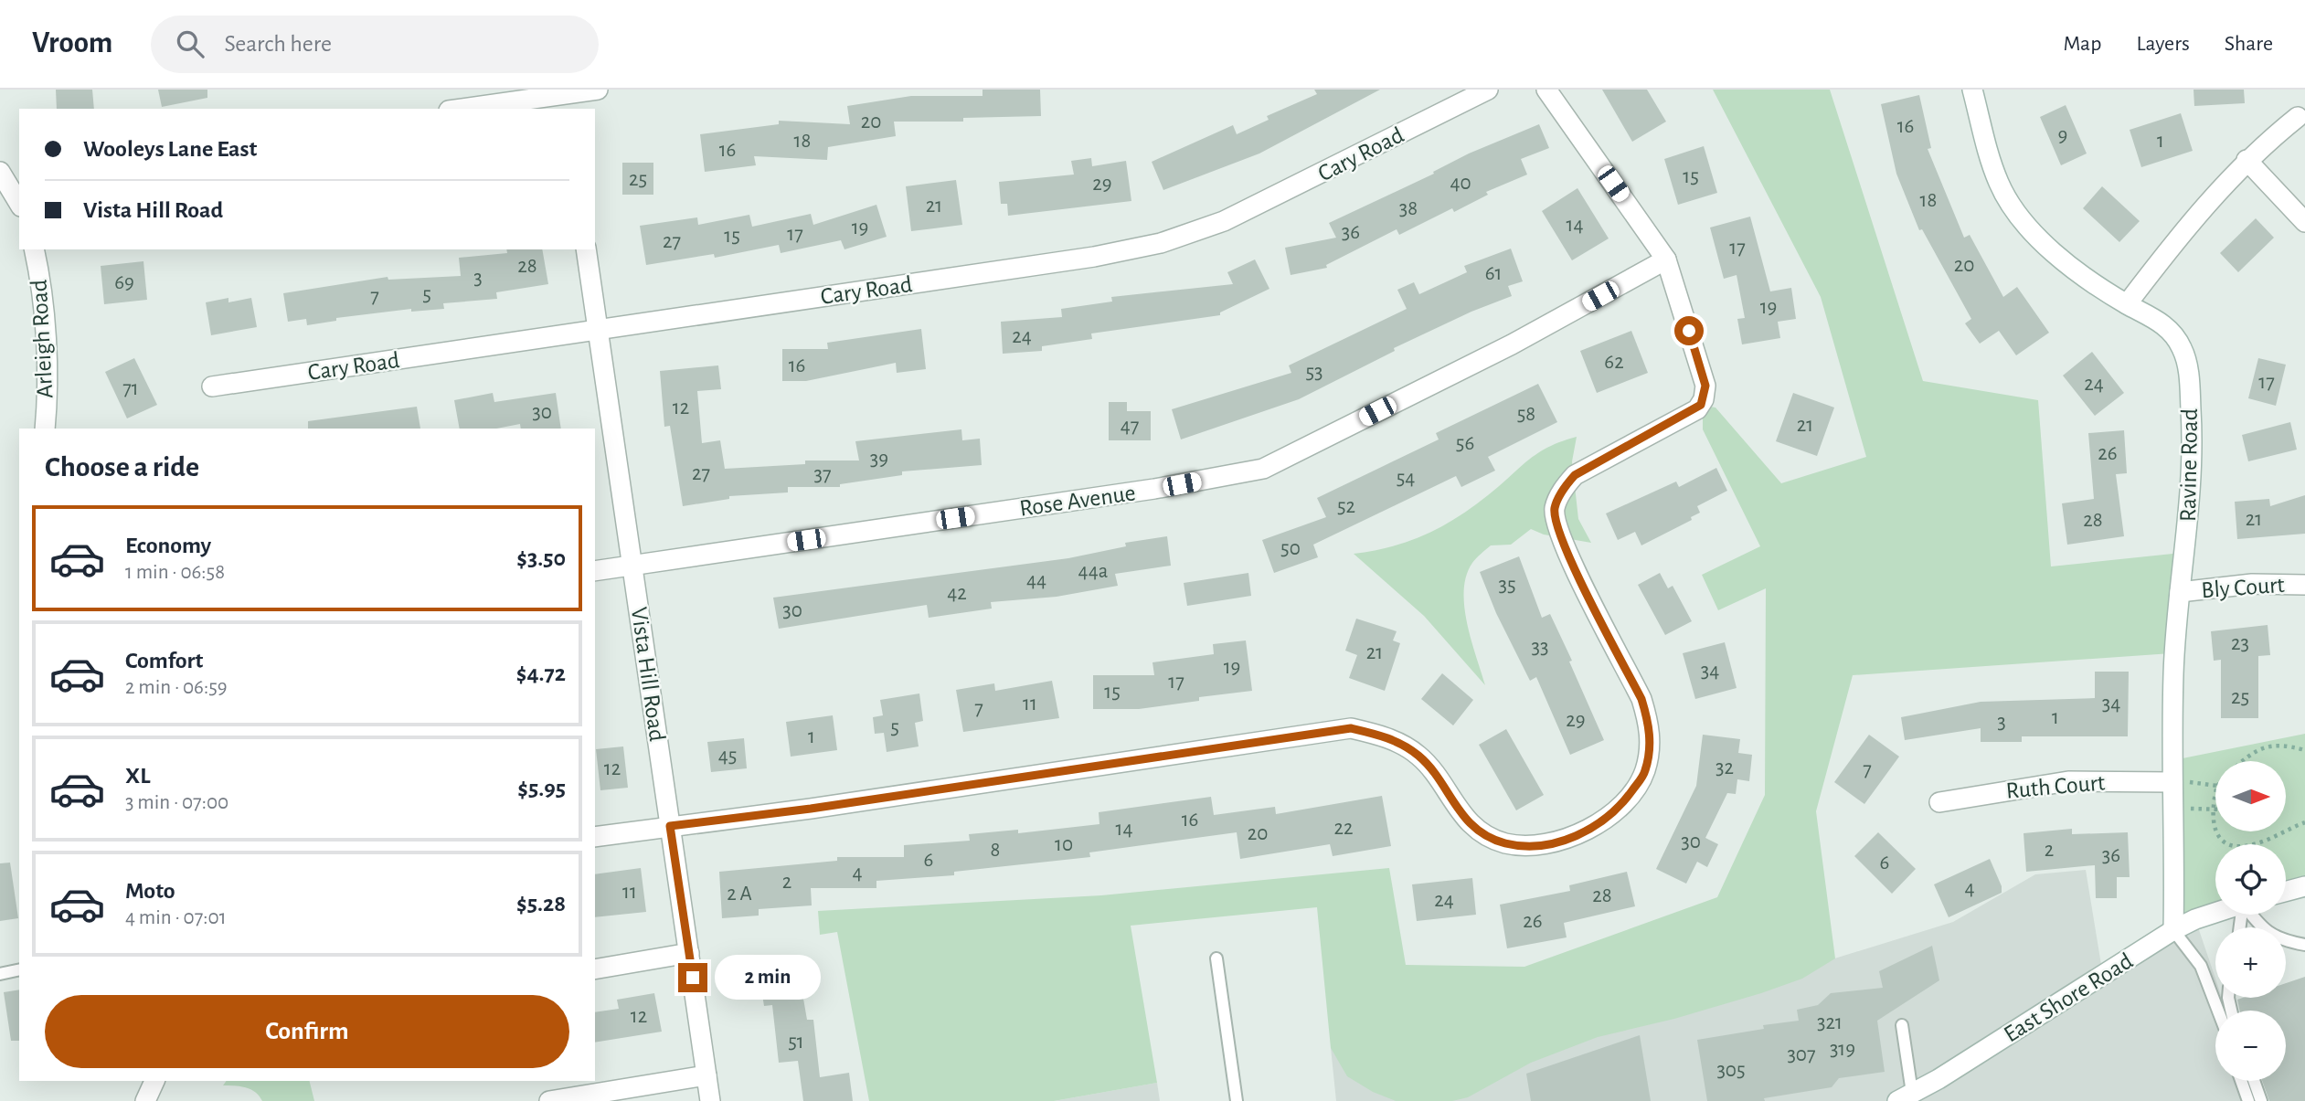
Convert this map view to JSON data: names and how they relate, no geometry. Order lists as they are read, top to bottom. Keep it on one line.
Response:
{"streets":{"street":["Cary Road","Arleigh Road","Ravine Road","Rose Avenue","Bly Court","Vista Hill Road","Ruth Court","East Shore Road"]},"crossings":[["Cary Road","Vista Hill Road"],["Ravine Road","Bly Court"],["Ravine Road","Ruth Court"],["Ravine Road","East Shore Road"],["Rose Avenue","Vista Hill Road"]],"house_numbers":["20","16","9","18","1","16","15","25","40","29","18","21","38","14","19","36","17","15","27","17","20","28","61","3","69","5","7","19","24","62","16","53","17","24","71","12","30","58","21","47","56","26","39","27","37","54","52","21","28","50","44a","44","35","42","30","23","33","21","19","34","17","15","25","11","34","7","1","29","3","5","1","45","32","12","7","16","22","14","20","30","10","8","2","36","6","6","4","2","4","11","2 A","28","24","26","12","321","51","319","307","305"],"north":"right","page":{"header":"Vroom","search":"Search here","nav":["Map","Layers","Share"],"banner":["Wooleys Lane East","Vista Hill Road"],"heading":"Choose a ride","list":[{"name":"Economy","note":"1 min · 06:58","value":"$3.50"},{"name":"Comfort","note":"2 min · 06:59","value":"$4.72"},{"name":"XL","note":"3 min · 07:00","value":"$5.95"},{"name":"Moto","note":"4 min · 07:01","value":"$5.28"}],"map_buttons":["+","−"],"bubble":"2 min","buttons":"Confirm"}}
